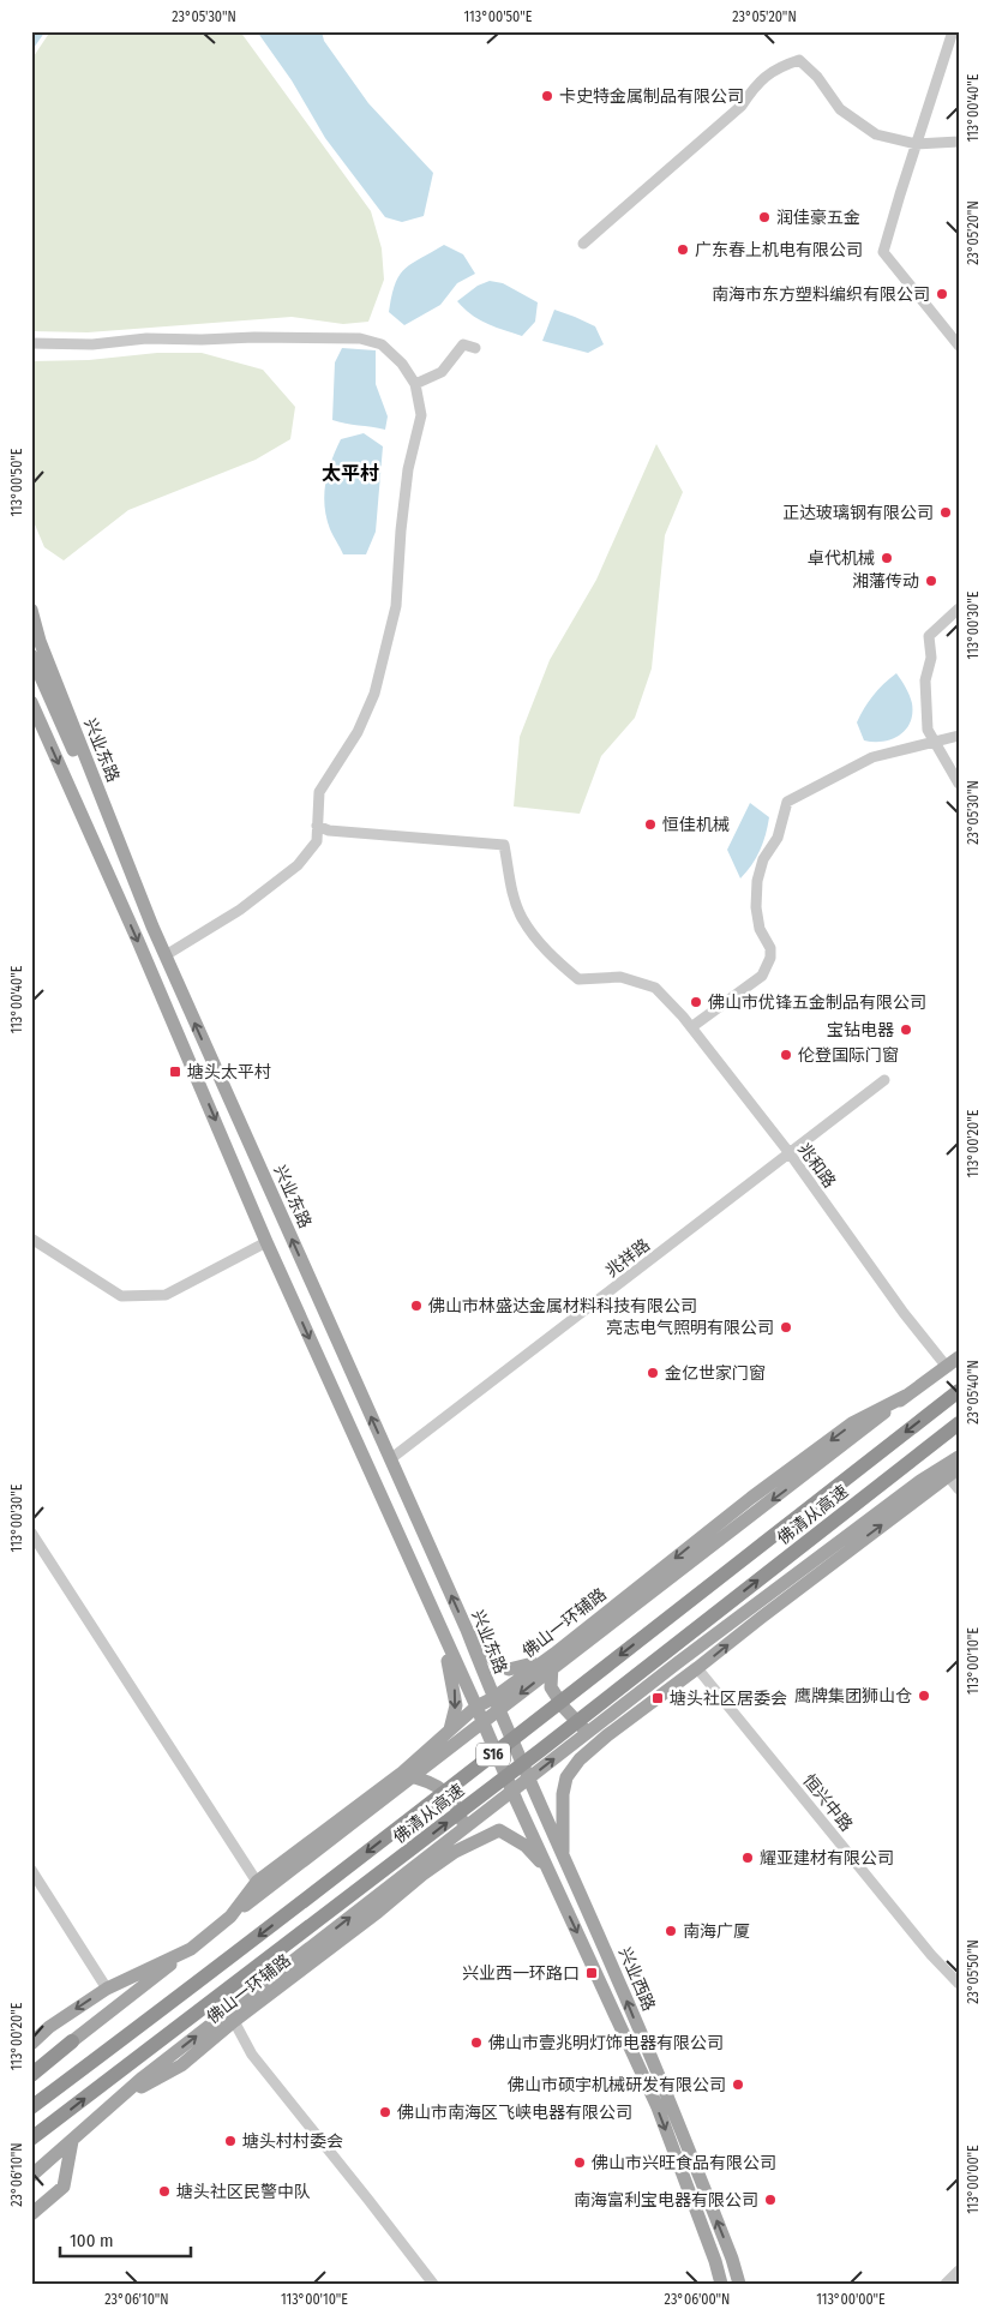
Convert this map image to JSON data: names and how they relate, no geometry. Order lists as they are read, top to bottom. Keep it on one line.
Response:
{"streets":{"highway":["佛清从高速","S16"],"main road":["兴业东路","佛山一环辅路","兴业西路"],"street":["兆和路","兆祥路","恒兴中路"]},"crossings":[["兴业东路","兆祥路"],["兴业东路","佛山一环辅路"],["兴业东路","兴业西路"],["兆和路","兆祥路"],["兆和路","佛山一环辅路"],["佛山一环辅路","兴业西路"]],"districts":["太平村"],"places":{"other":["卡史特金属制品有限公司","润佳豪五金","广东春上机电有限公司","南海市东方塑料编织有限公司","正达玻璃钢有限公司","卓代机械","湘藩传动","恒佳机械","佛山市优锋五金制品有限公司","宝钻电器","伦登国际门窗","佛山市林盛达金属材料科技有限公司","亮志电气照明有限公司","金亿世家门窗","鹰牌集团狮山仓","耀亚建材有限公司","南海广厦","佛山市壹兆明灯饰电器有限公司","佛山市硕宇机械研发有限公司","佛山市南海区飞峡电器有限公司","塘头村村委会","佛山市兴旺食品有限公司","塘头社区民警中队","南海富利宝电器有限公司"],"transit":["塘头太平村","塘头社区居委会","兴业西一环路口"]},"scale_bar":"100 m","coordinates":["23°05'30\"N","113°00'50\"E","23°05'20\"N","113°00'40\"E","113°00'30\"E","113°00'20\"E","23°05'40\"N","113°00'10\"E","23°05'50\"N","23°06'10\"N","113°00'00\"E","23°06'00\"N"]}
